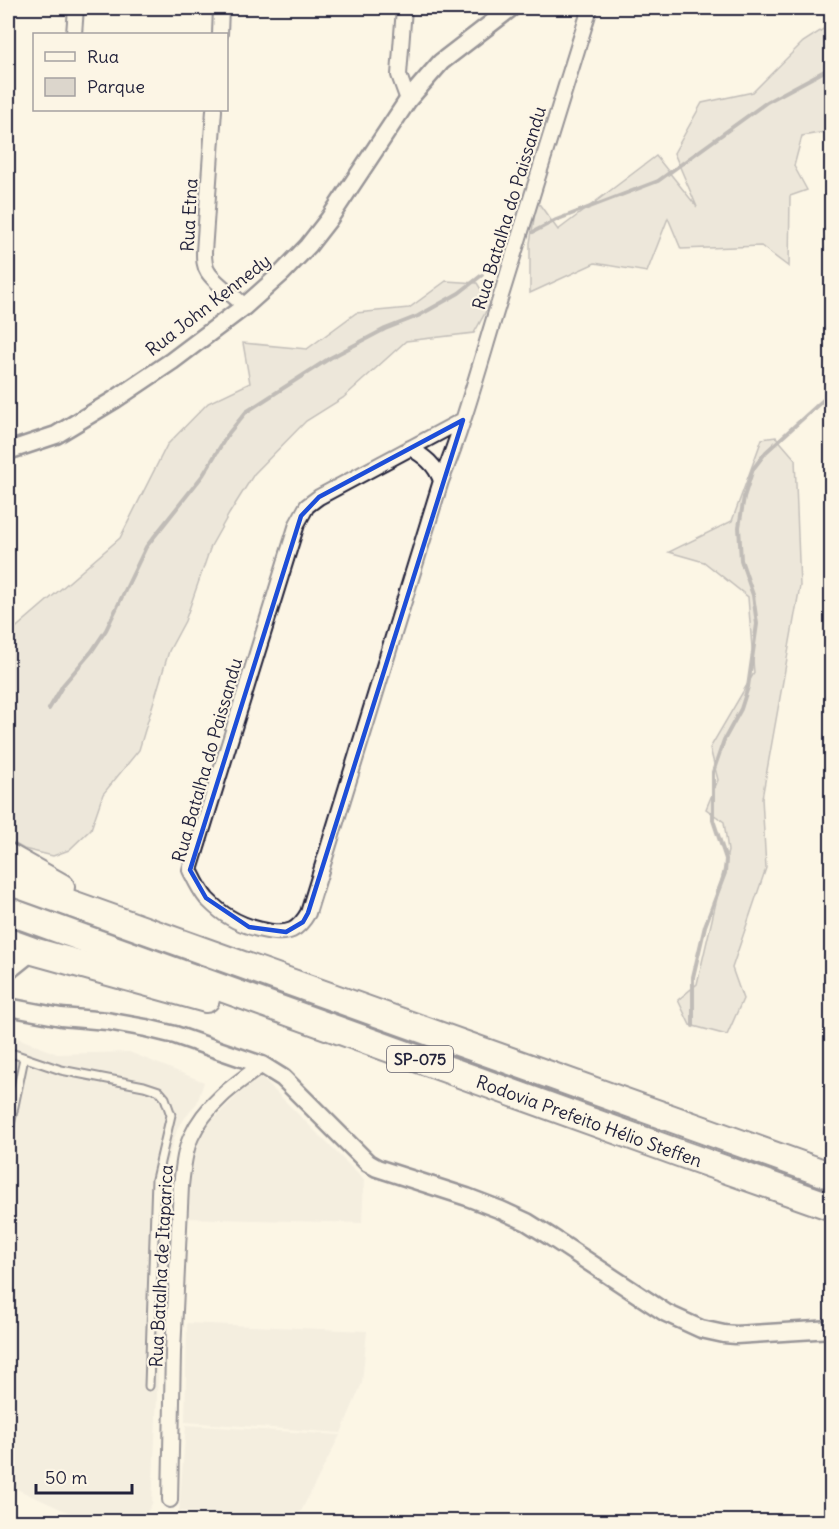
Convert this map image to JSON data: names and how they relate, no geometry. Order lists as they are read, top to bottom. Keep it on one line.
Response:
{"streets":{"highway":["SP-075","Rodovia Prefeito Hélio Steffen"],"street":["Rua Batalha do Paissandu","Rua Etna","Rua John Kennedy","Rua Batalha de Itaparica"]},"crossings":[["Rua Etna","Rua John Kennedy"]],"legend":["Rua","Parque"],"scale_bar":"50 m"}
